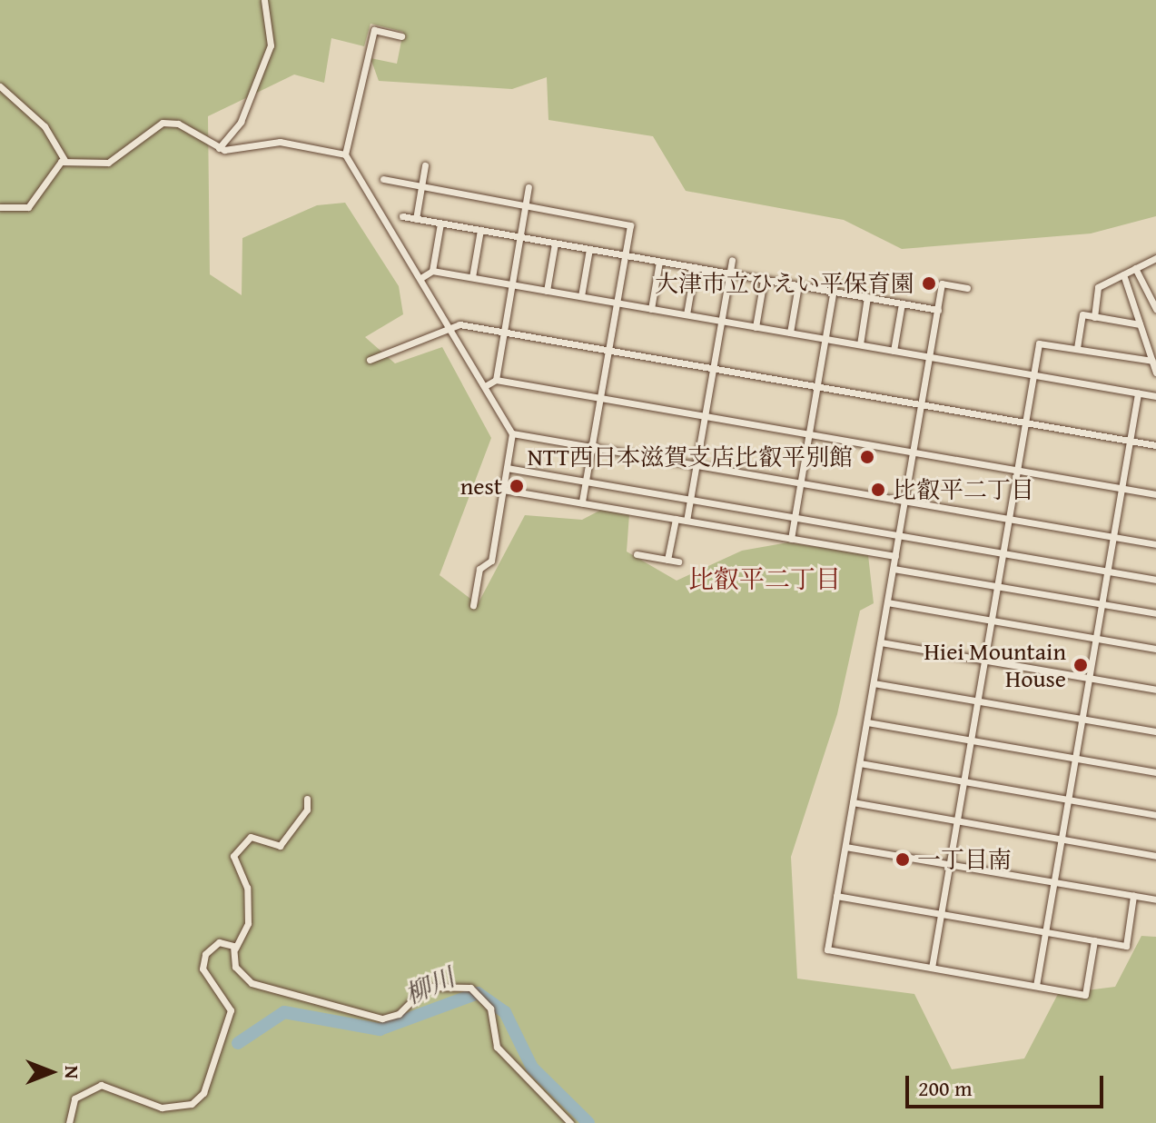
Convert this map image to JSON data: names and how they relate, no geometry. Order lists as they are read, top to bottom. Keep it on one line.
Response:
{"districts":["比叡平二丁目"],"water":["柳川"],"places":["大津市立ひえい平保育園","NTT西日本滋賀支店比叡平別館","nest","比叡平二丁目","Hiei Mountain House","一丁目南"],"scale_bar":"200 m","north":"right"}
